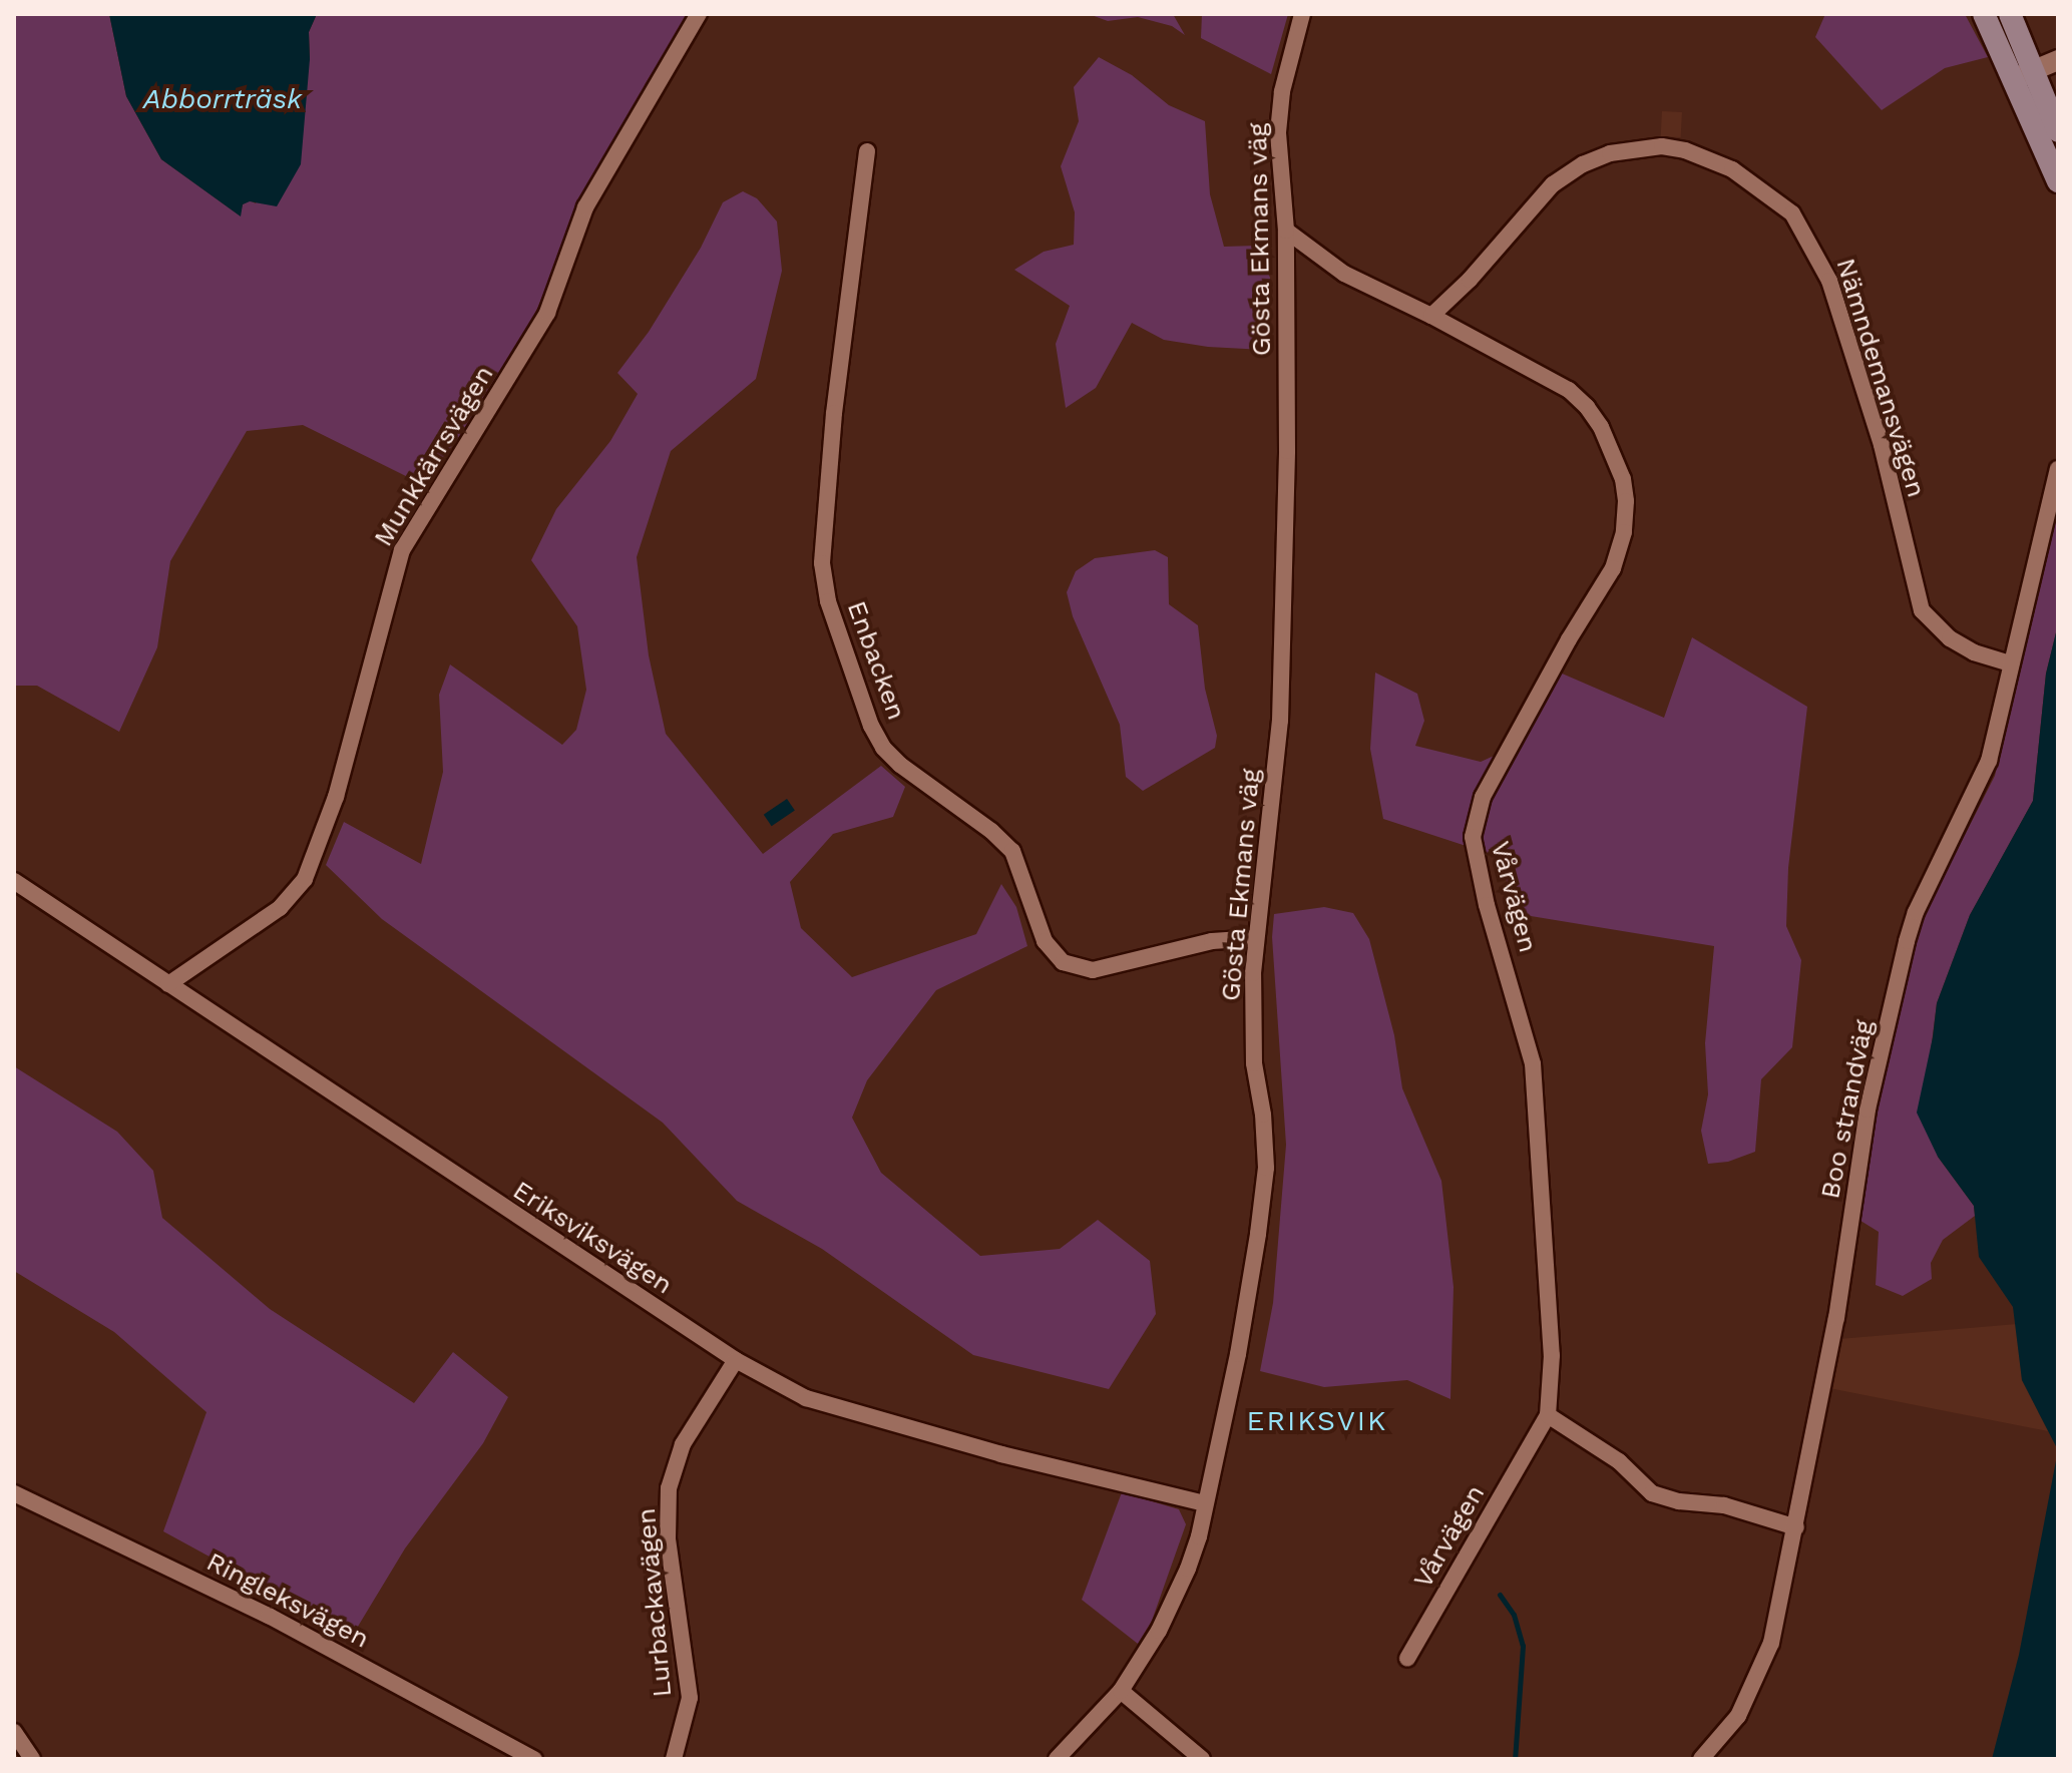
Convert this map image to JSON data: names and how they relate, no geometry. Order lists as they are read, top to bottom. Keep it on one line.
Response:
{"streets":{"street":["Gösta Ekmans väg","Nämndemansvägen","Munkkärrsvägen","Enbacken","Vårvägen","Boo strandväg","Eriksviksvägen","Ringleksvägen","Lurbackavägen"]},"crossings":[["Gösta Ekmans väg","Enbacken"],["Gösta Ekmans väg","Vårvägen"],["Gösta Ekmans väg","Eriksviksvägen"],["Nämndemansvägen","Vårvägen"],["Nämndemansvägen","Boo strandväg"],["Munkkärrsvägen","Eriksviksvägen"],["Eriksviksvägen","Lurbackavägen"]],"districts":["ERIKSVIK"],"water":["Abborrträsk"]}
